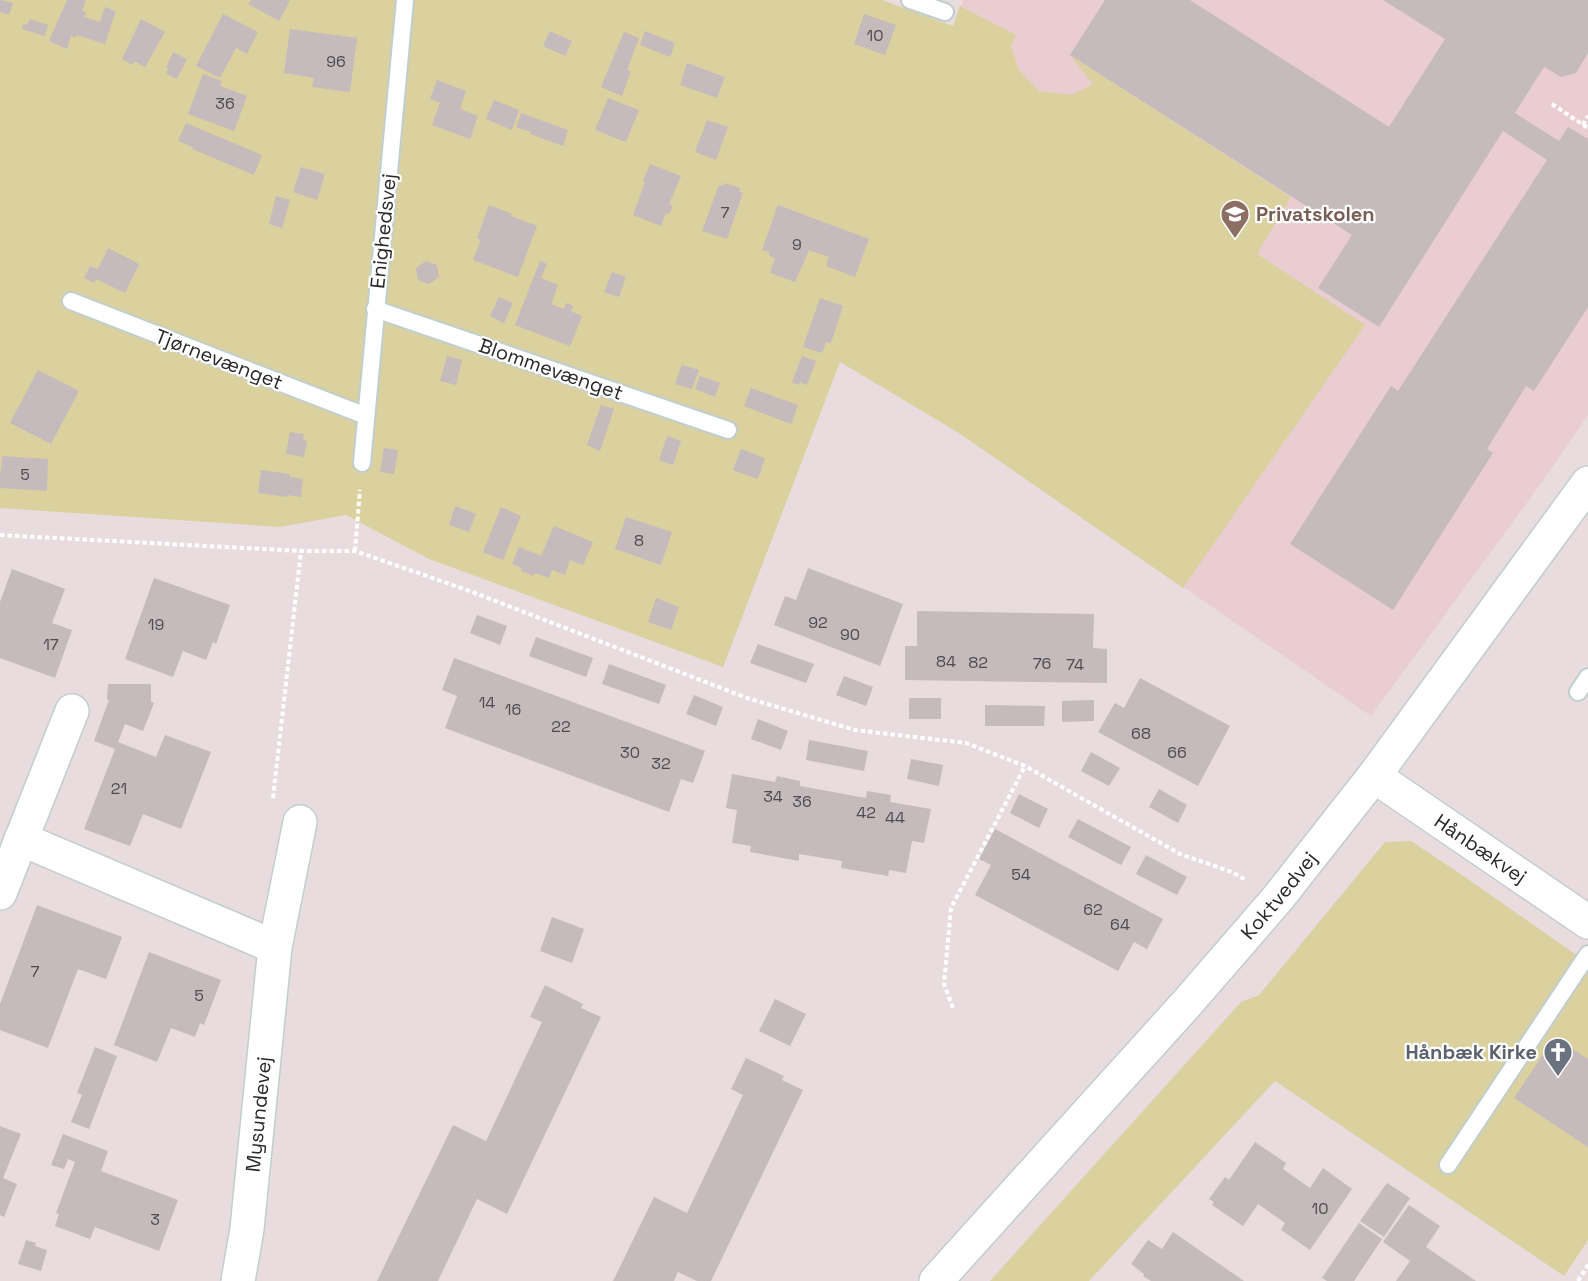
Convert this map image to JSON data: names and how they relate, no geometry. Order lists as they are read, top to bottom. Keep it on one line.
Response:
{"streets":{"street":["Hånbækvej","Koktvedvej","Mysundevej"],"lane":["Enighedsvej","Tjørnevænget","Blommevænget"]},"crossings":[["Enighedsvej","Tjørnevænget"],["Enighedsvej","Blommevænget"],["Hånbækvej","Koktvedvej"]],"places":{"school or university":["Privatskolen"],"church":["Hånbæk Kirke"]},"house_numbers":["10","96","36","7","9","5","8","92","19","90","17","84","82","76","74","14","16","22","68","30","66","32","21","34","36","42","44","54","62","64","7","5","10","3"]}
